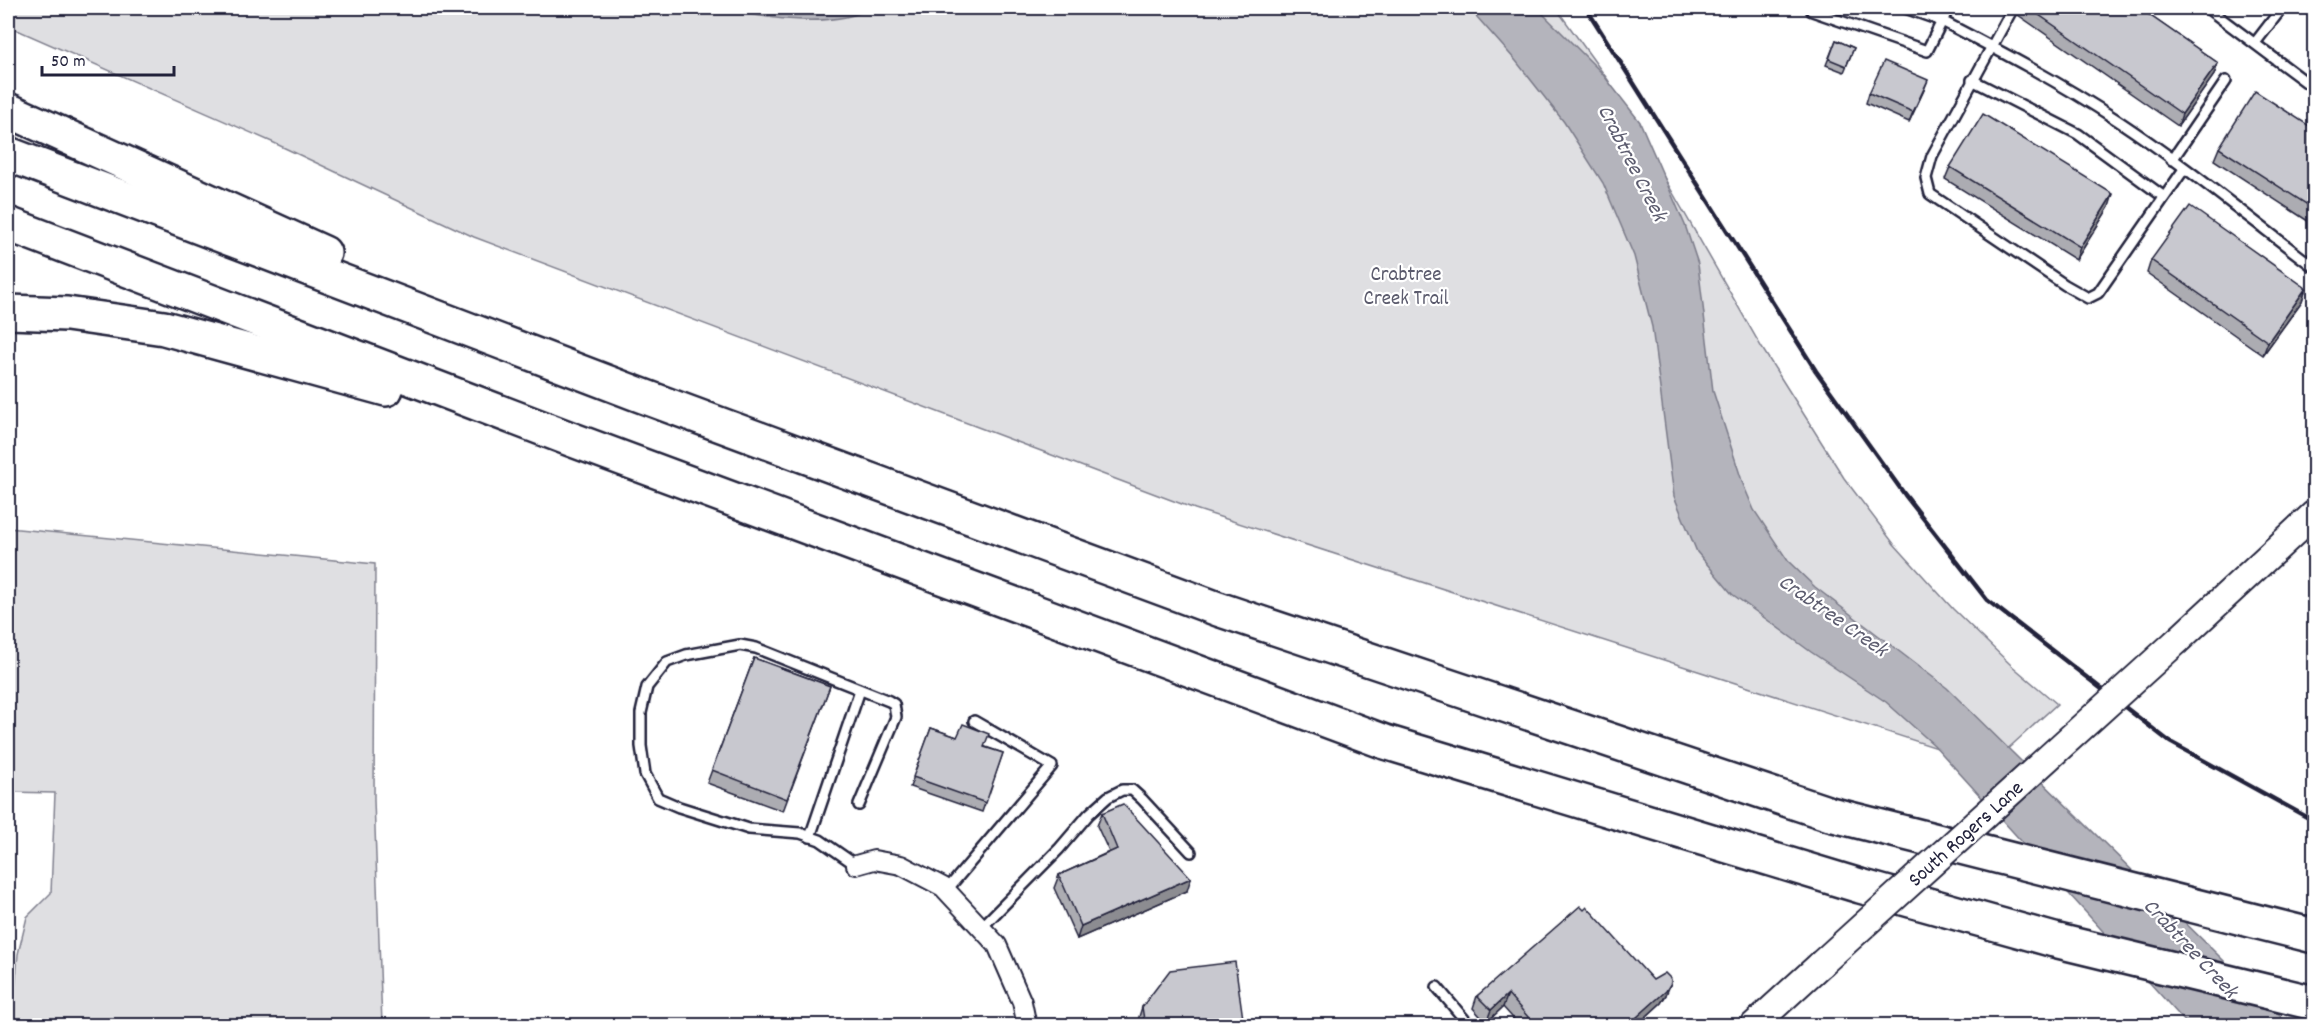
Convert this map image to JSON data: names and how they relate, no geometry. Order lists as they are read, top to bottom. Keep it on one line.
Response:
{"streets":{"street":["South Rogers Lane"]},"water":["Crabtree Creek"],"parks":["Crabtree Creek Trail"],"scale_bar":"50 m"}
